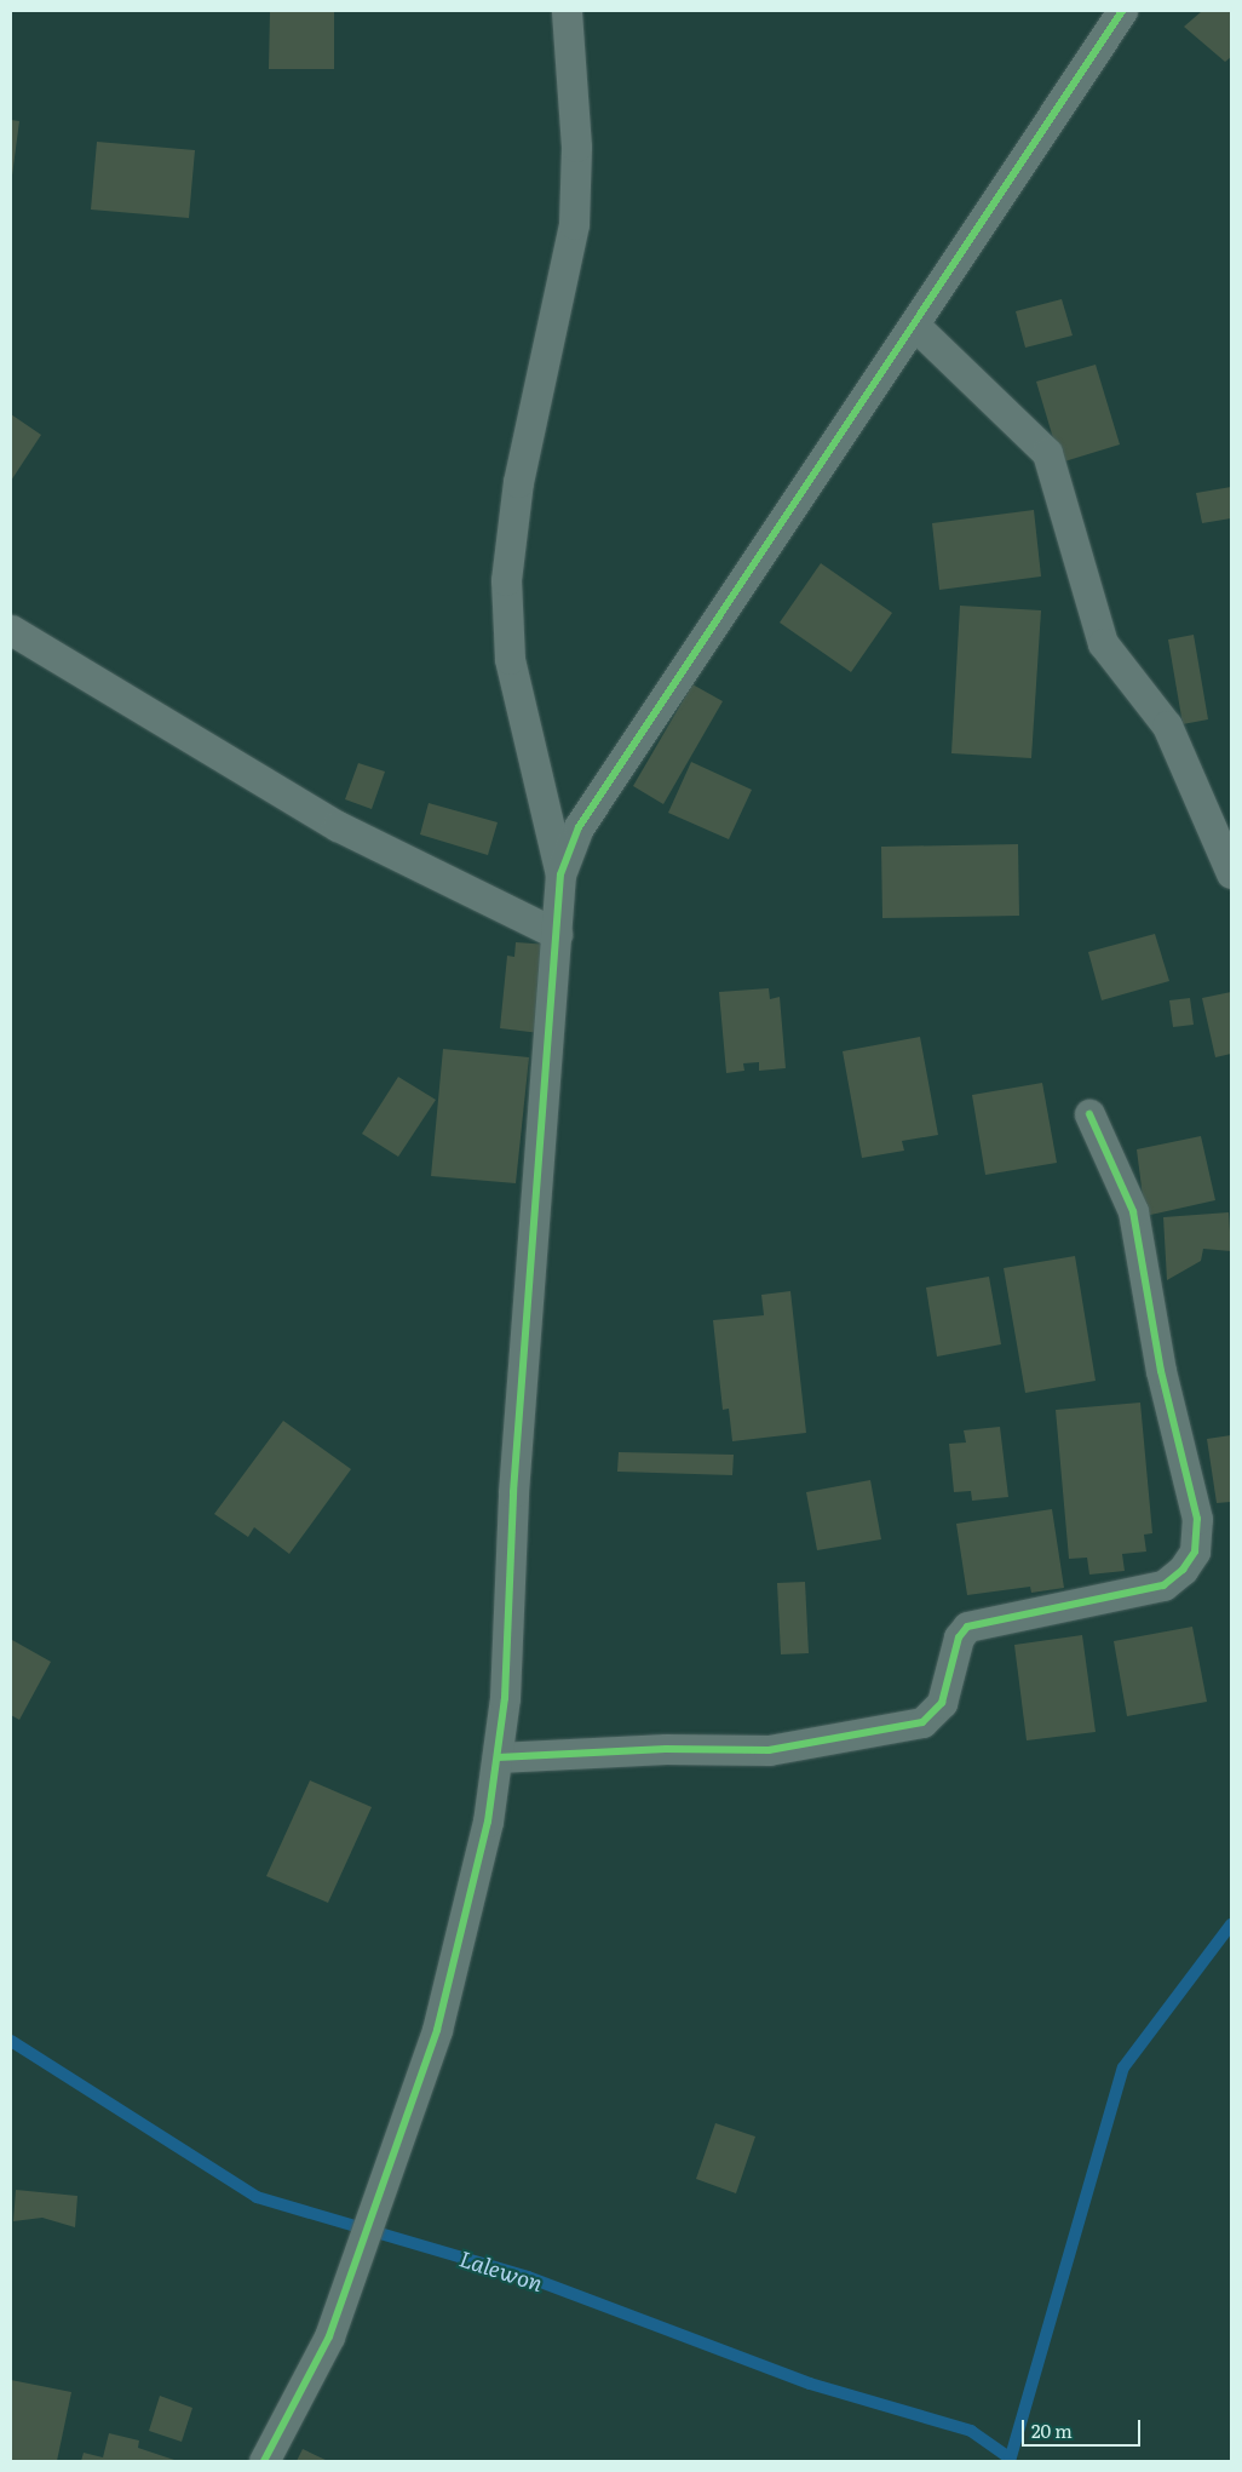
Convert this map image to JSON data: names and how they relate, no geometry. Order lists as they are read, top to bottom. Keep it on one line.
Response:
{"water":["Lalewon"],"scale_bar":"20 m"}
